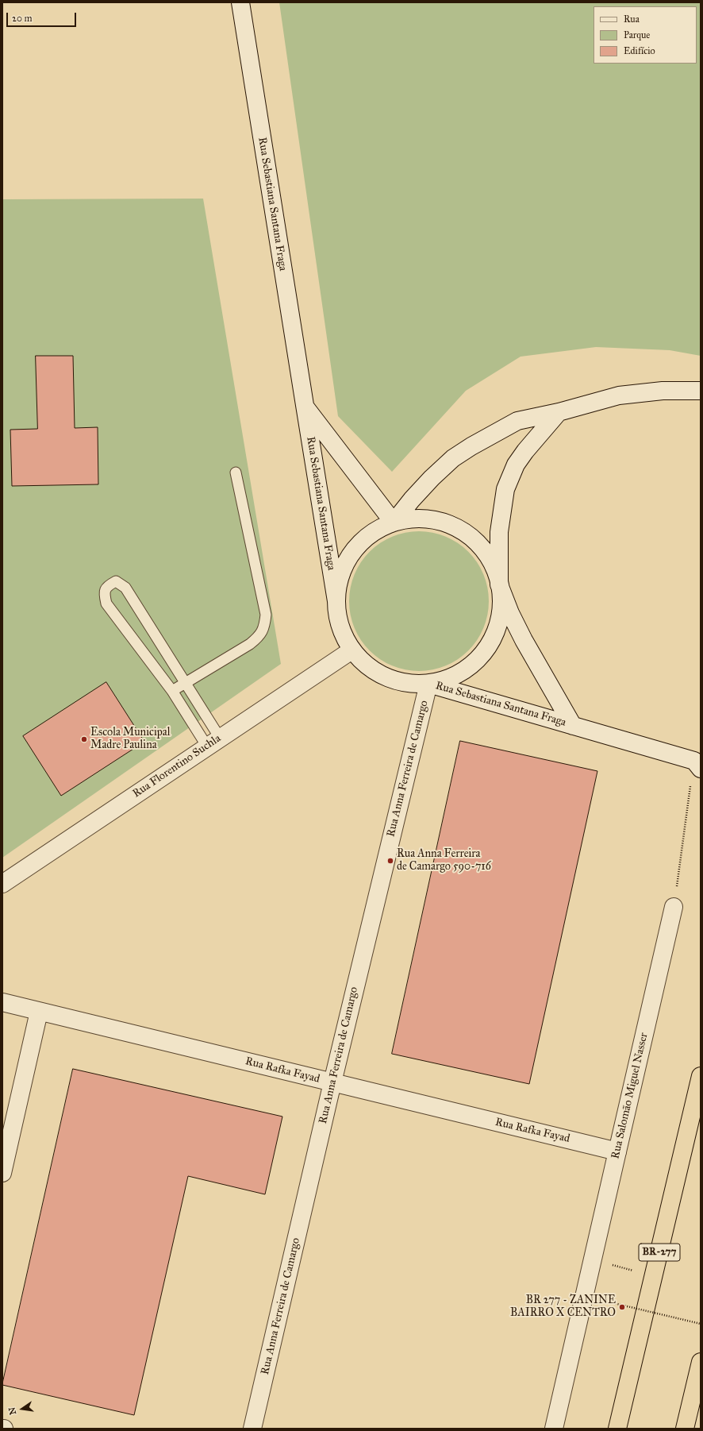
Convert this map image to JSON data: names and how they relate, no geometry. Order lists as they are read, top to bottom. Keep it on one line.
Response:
{"streets":{"highway":["BR-277"],"street":["Rua Sebastiana Santana Fraga","Rua Florentino Suchla","Rua Anna Ferreira de Camargo","Rua Rafka Fayad","Rua Salomão Miguel Nasser"]},"crossings":[["Rua Sebastiana Santana Fraga","Rua Anna Ferreira de Camargo"],["Rua Anna Ferreira de Camargo","Rua Rafka Fayad"],["Rua Rafka Fayad","Rua Salomão Miguel Nasser"]],"places":["Escola Municipal Madre Paulina","Rua Anna Ferreira de Camargo 590-716","BR 277 - ZANINE BAIRRO X CENTRO"],"legend":["Rua","Parque","Edifício"],"scale_bar":"20 m","north":"left"}
